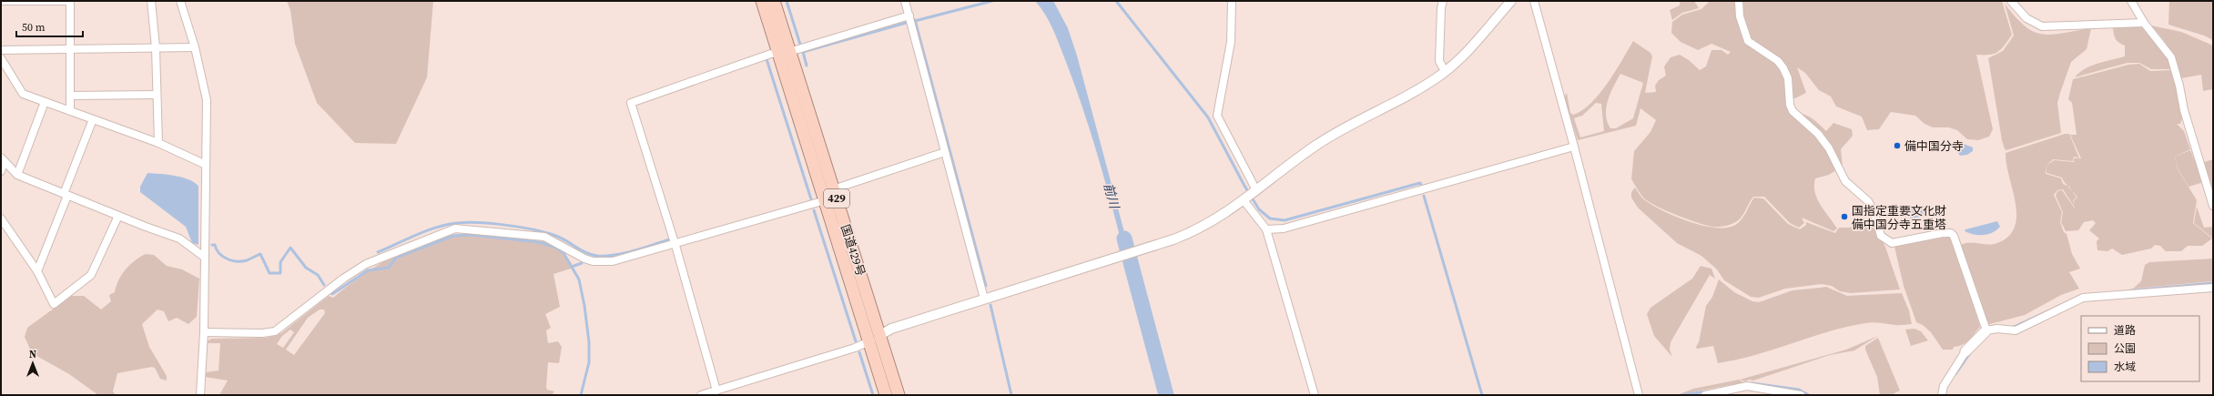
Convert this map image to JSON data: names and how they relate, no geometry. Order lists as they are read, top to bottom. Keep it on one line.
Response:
{"streets":{"highway":["429","国道429号"]},"water":["前川"],"places":["備中国分寺","国指定重要文化財 備中国分寺五重塔"],"legend":["道路","公園","水域"],"scale_bar":"50 m","north":"top"}
